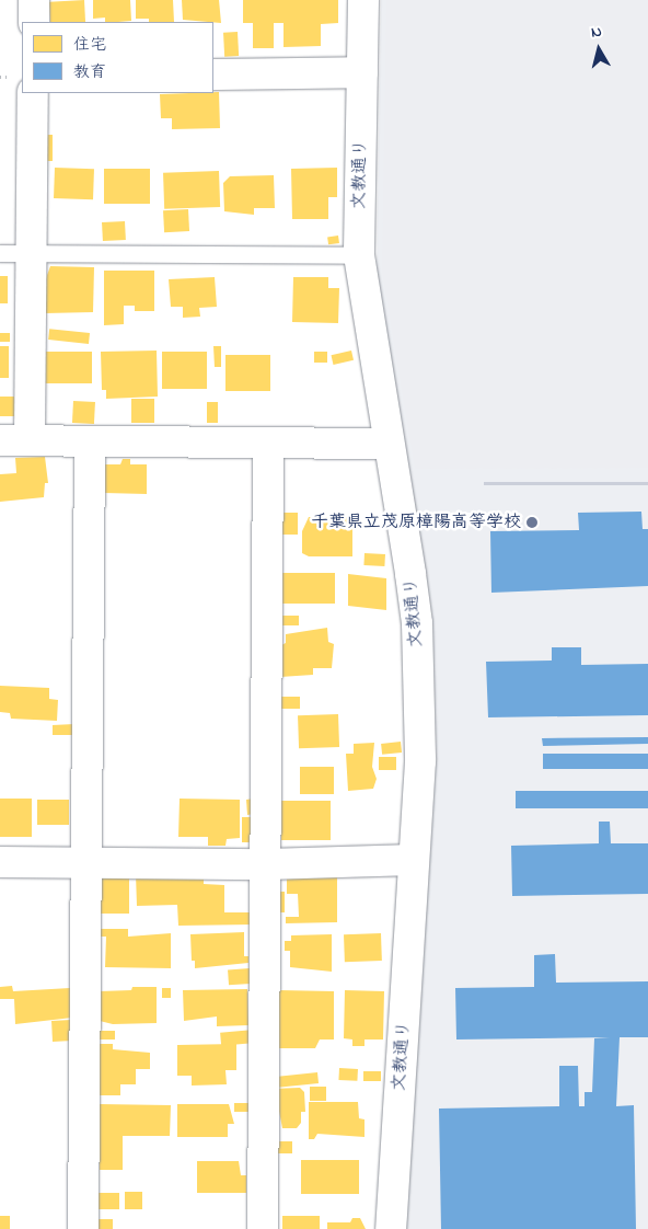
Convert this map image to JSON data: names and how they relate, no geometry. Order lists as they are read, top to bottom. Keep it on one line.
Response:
{"streets":{"street":["文教通り"]},"places":["千葉県立茂原樟陽高等学校"],"legend":["住宅","教育"],"north":"top"}
